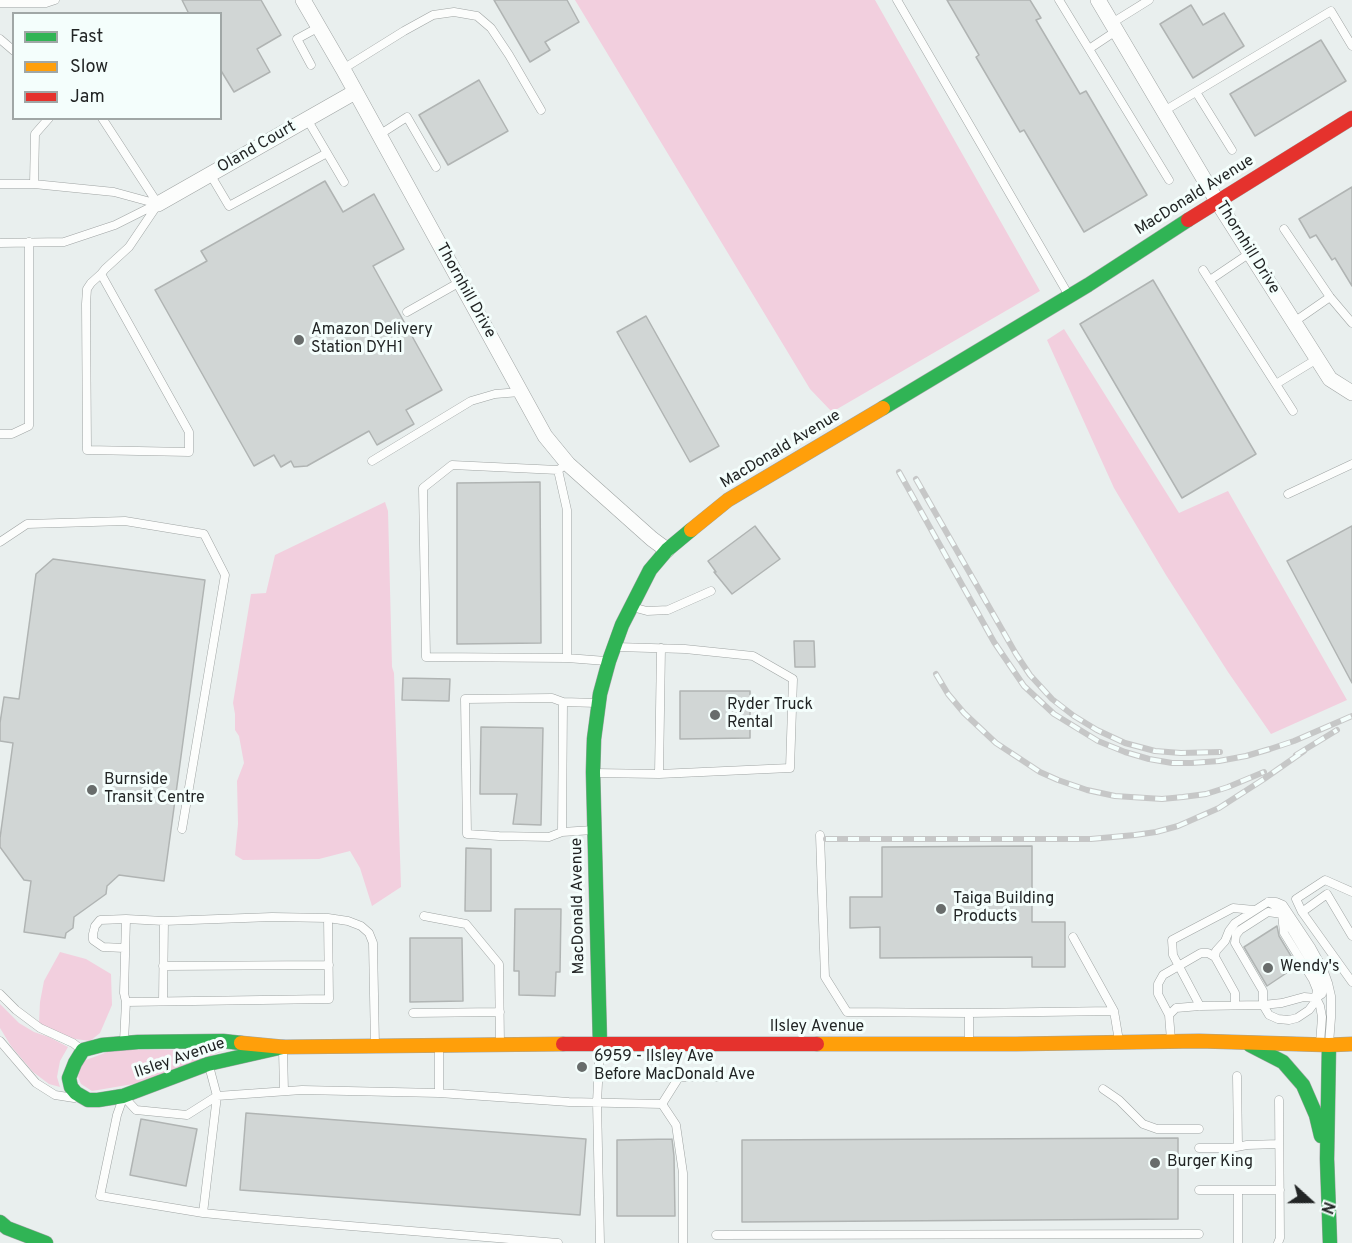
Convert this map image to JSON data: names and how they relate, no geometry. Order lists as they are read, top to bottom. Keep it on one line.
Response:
{"streets":{"main road":["MacDonald Avenue","Ilsley Avenue"],"street":["Oland Court","Thornhill Drive"]},"crossings":[["Oland Court","Thornhill Drive"],["MacDonald Avenue","Thornhill Drive"],["MacDonald Avenue","Ilsley Avenue"]],"places":["Amazon Delivery Station DYH1","Ryder Truck Rental","Burnside Transit Centre","Taiga Building Products","Wendy's","6959 - Ilsley Ave Before MacDonald Ave","Burger King"],"legend":["Fast","Slow","Jam"],"north":"right"}
